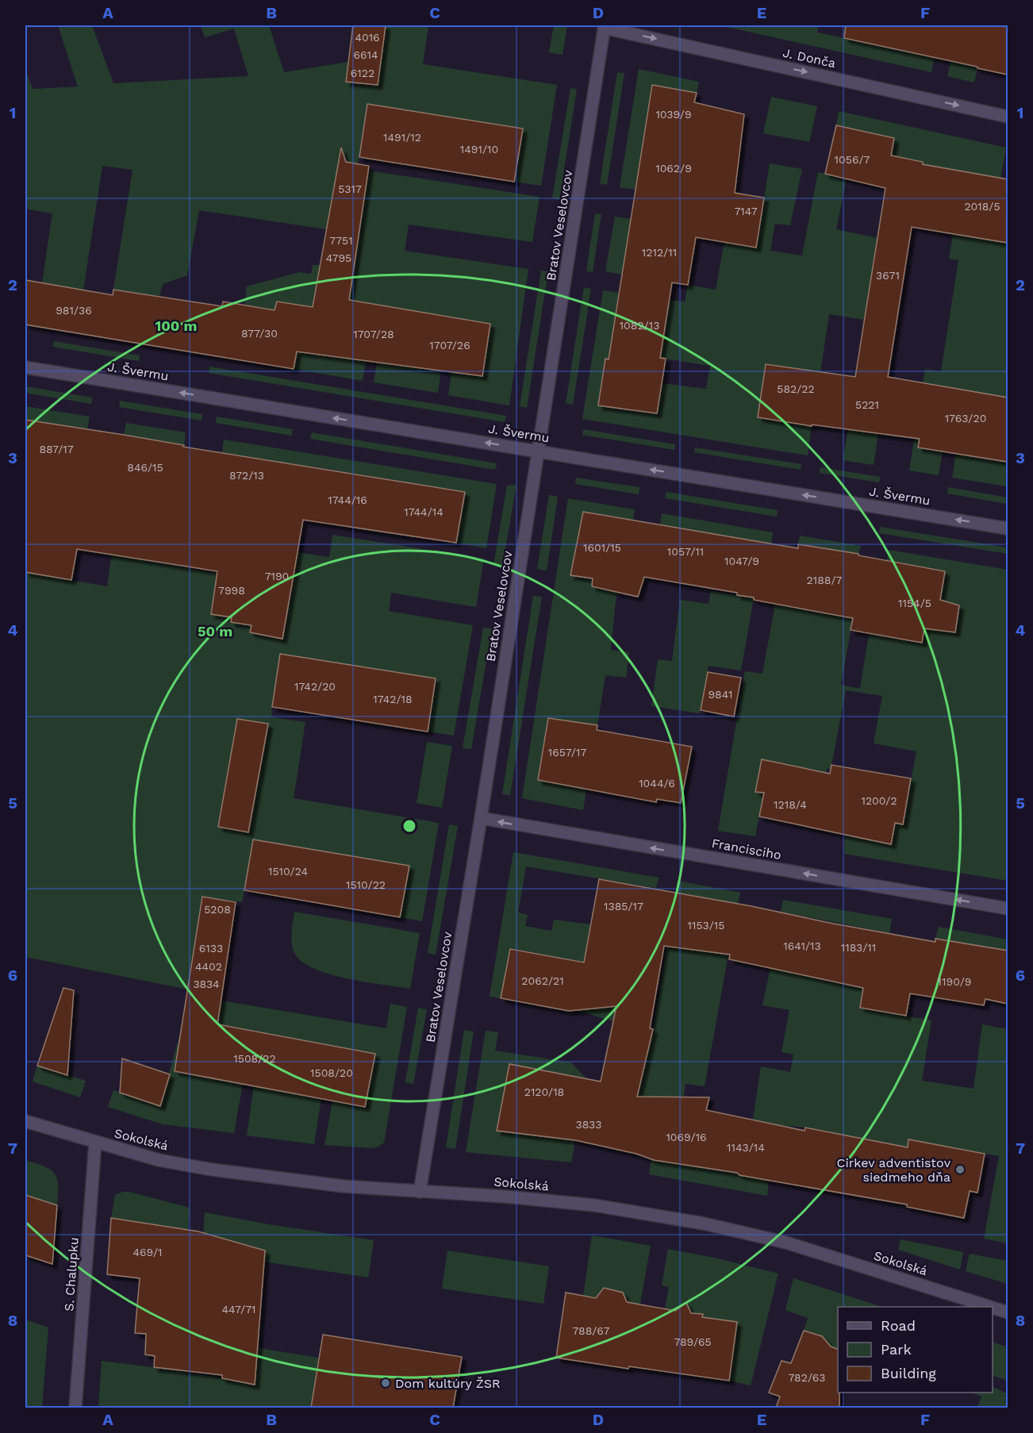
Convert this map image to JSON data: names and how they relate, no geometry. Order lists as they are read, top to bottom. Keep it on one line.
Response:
{"streets":{"street":["J. Donča","Bratov Veselovcov","J. Švermu","Francisciho","Sokolská","S. Chalupku"]},"crossings":[["J. Donča","Bratov Veselovcov"],["Bratov Veselovcov","J. Švermu"],["Bratov Veselovcov","Francisciho"],["Bratov Veselovcov","Sokolská"],["Sokolská","S. Chalupku"]],"one_way":["J. Donča","J. Švermu","Francisciho"],"places":["Cirkev adventistov siedmeho dňa","Dom kultúry ŽSR"],"house_numbers":["4016","6614","6122","1039/9","1491/12","1491/10","1056/7","1062/9","5317","2018/5","7147","7751","1212/11","4795","3671","981/36","1082/13","877/30","1707/28","1707/26","582/22","5221","1763/20","887/17","846/15","872/13","1744/16","1744/14","1601/15","1057/11","1047/9","7190","2188/7","7998","1154/5","1742/20","9841","1742/18","1657/17","1044/6","1200/2","1218/4","1510/24","1510/22","1385/17","5208","1153/15","1641/13","1183/11","6133","4402","2062/21","1190/9","3834","1508/22","1508/20","2120/18","3833","1069/16","1143/14","469/1","447/71","788/67","789/65","782/63"],"legend":["Road","Park","Building"],"grid":{"columns":["A","B","C","D","E","F"],"rows":["1","2","3","4","5","6","7","8"]},"rings":["100 m","50 m"]}
